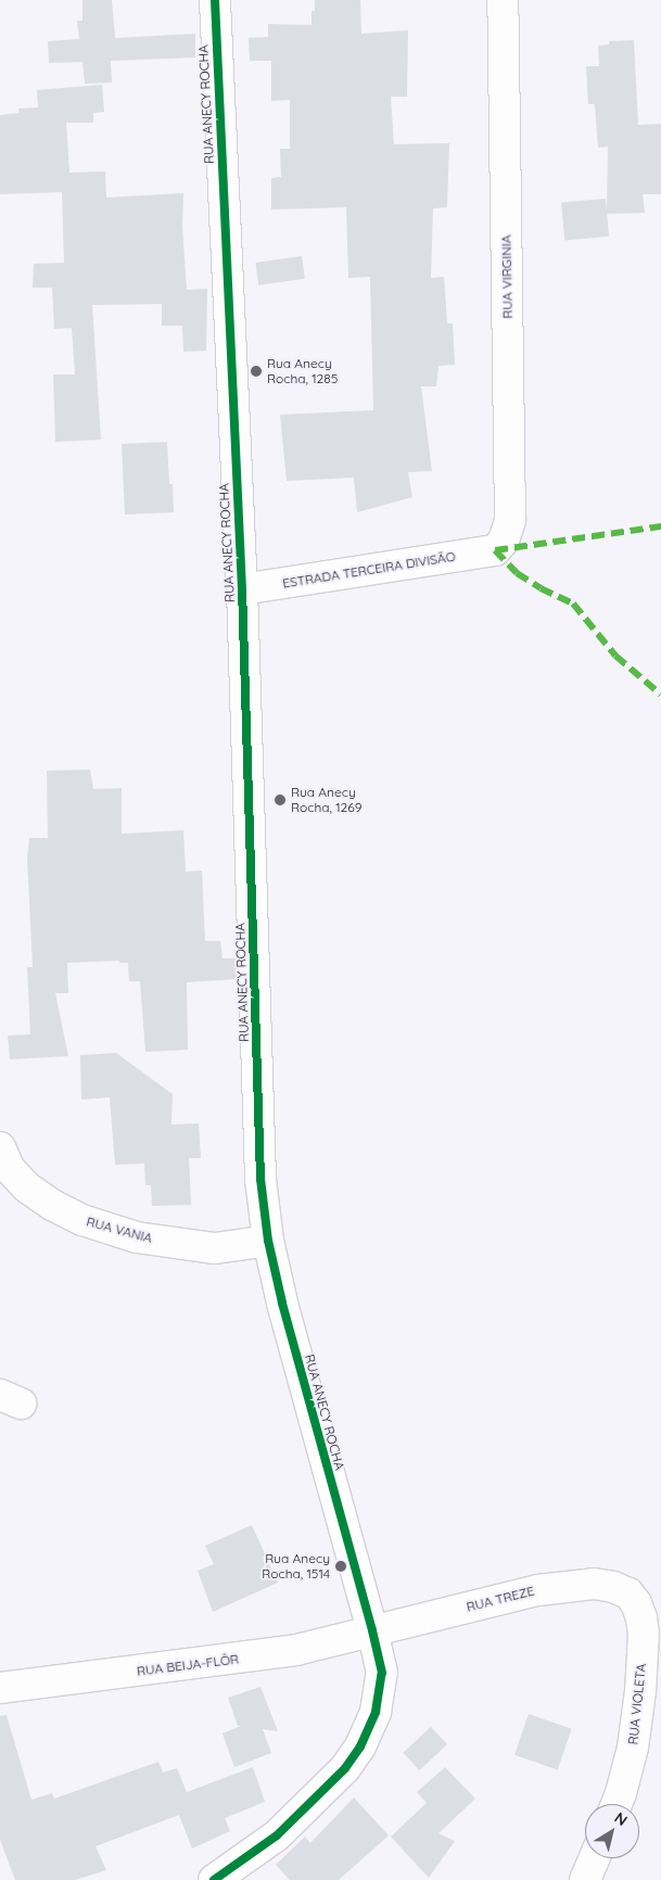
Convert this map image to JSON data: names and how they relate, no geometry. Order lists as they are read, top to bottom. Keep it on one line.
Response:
{"streets":{"street":["RUA ANECY ROCHA","RUA VIRGINIA","ESTRADA TERCEIRA DIVISÃO","RUA VANIA","RUA TREZE","RUA BEIJA-FLÔR","RUA VIOLETA"]},"crossings":[["RUA ANECY ROCHA","ESTRADA TERCEIRA DIVISÃO"],["RUA ANECY ROCHA","RUA VANIA"],["RUA ANECY ROCHA","RUA TREZE"],["RUA ANECY ROCHA","RUA BEIJA-FLÔR"],["RUA VIRGINIA","ESTRADA TERCEIRA DIVISÃO"],["RUA TREZE","RUA BEIJA-FLÔR"],["RUA TREZE","RUA VIOLETA"]],"places":["Rua Anecy Rocha, 1285","Rua Anecy Rocha, 1269","Rua Anecy Rocha, 1514"],"north":"top right"}
